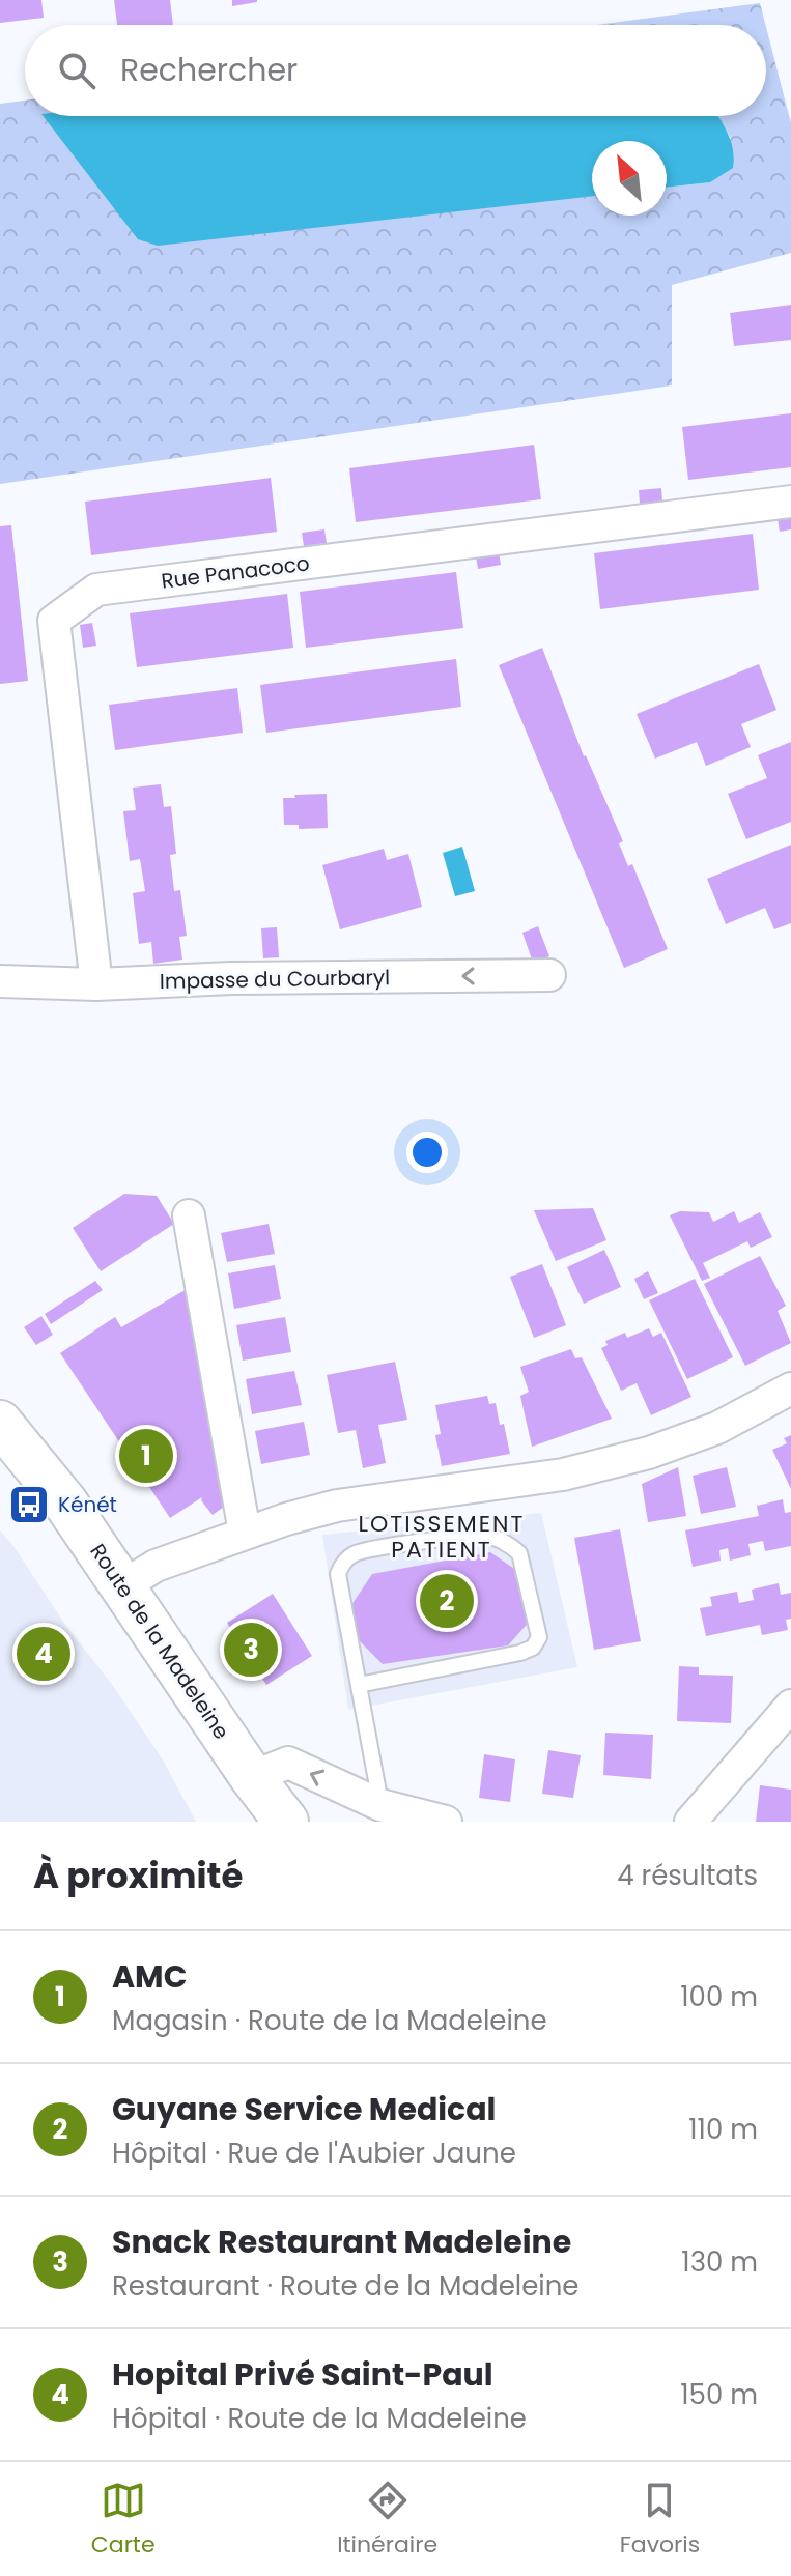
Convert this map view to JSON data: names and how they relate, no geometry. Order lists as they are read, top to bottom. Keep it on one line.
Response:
{"streets":{"main road":["Route de la Madeleine"],"street":["Rue Panacoco","Impasse du Courbaryl"]},"crossings":[["Rue Panacoco","Impasse du Courbaryl"]],"one_way":["Impasse du Courbaryl"],"districts":["LOTISSEMENT PATIENT"],"places":{"bus stop":["Kénét"]},"north":"top left","page":{"search":"Rechercher","pins":["1","2","3","4"],"heading":["À proximité","4 résultats"],"list":[{"mark":"1","name":"AMC","note":"Magasin · Route de la Madeleine","value":"100 m"},{"mark":"2","name":"Guyane Service Medical","note":"Hôpital · Rue de l'Aubier Jaune","value":"110 m"},{"mark":"3","name":"Snack Restaurant Madeleine","note":"Restaurant · Route de la Madeleine","value":"130 m"},{"mark":"4","name":"Hopital Privé Saint-Paul","note":"Hôpital · Route de la Madeleine","value":"150 m"}],"nav":["Carte","Itinéraire","Favoris"]}}
